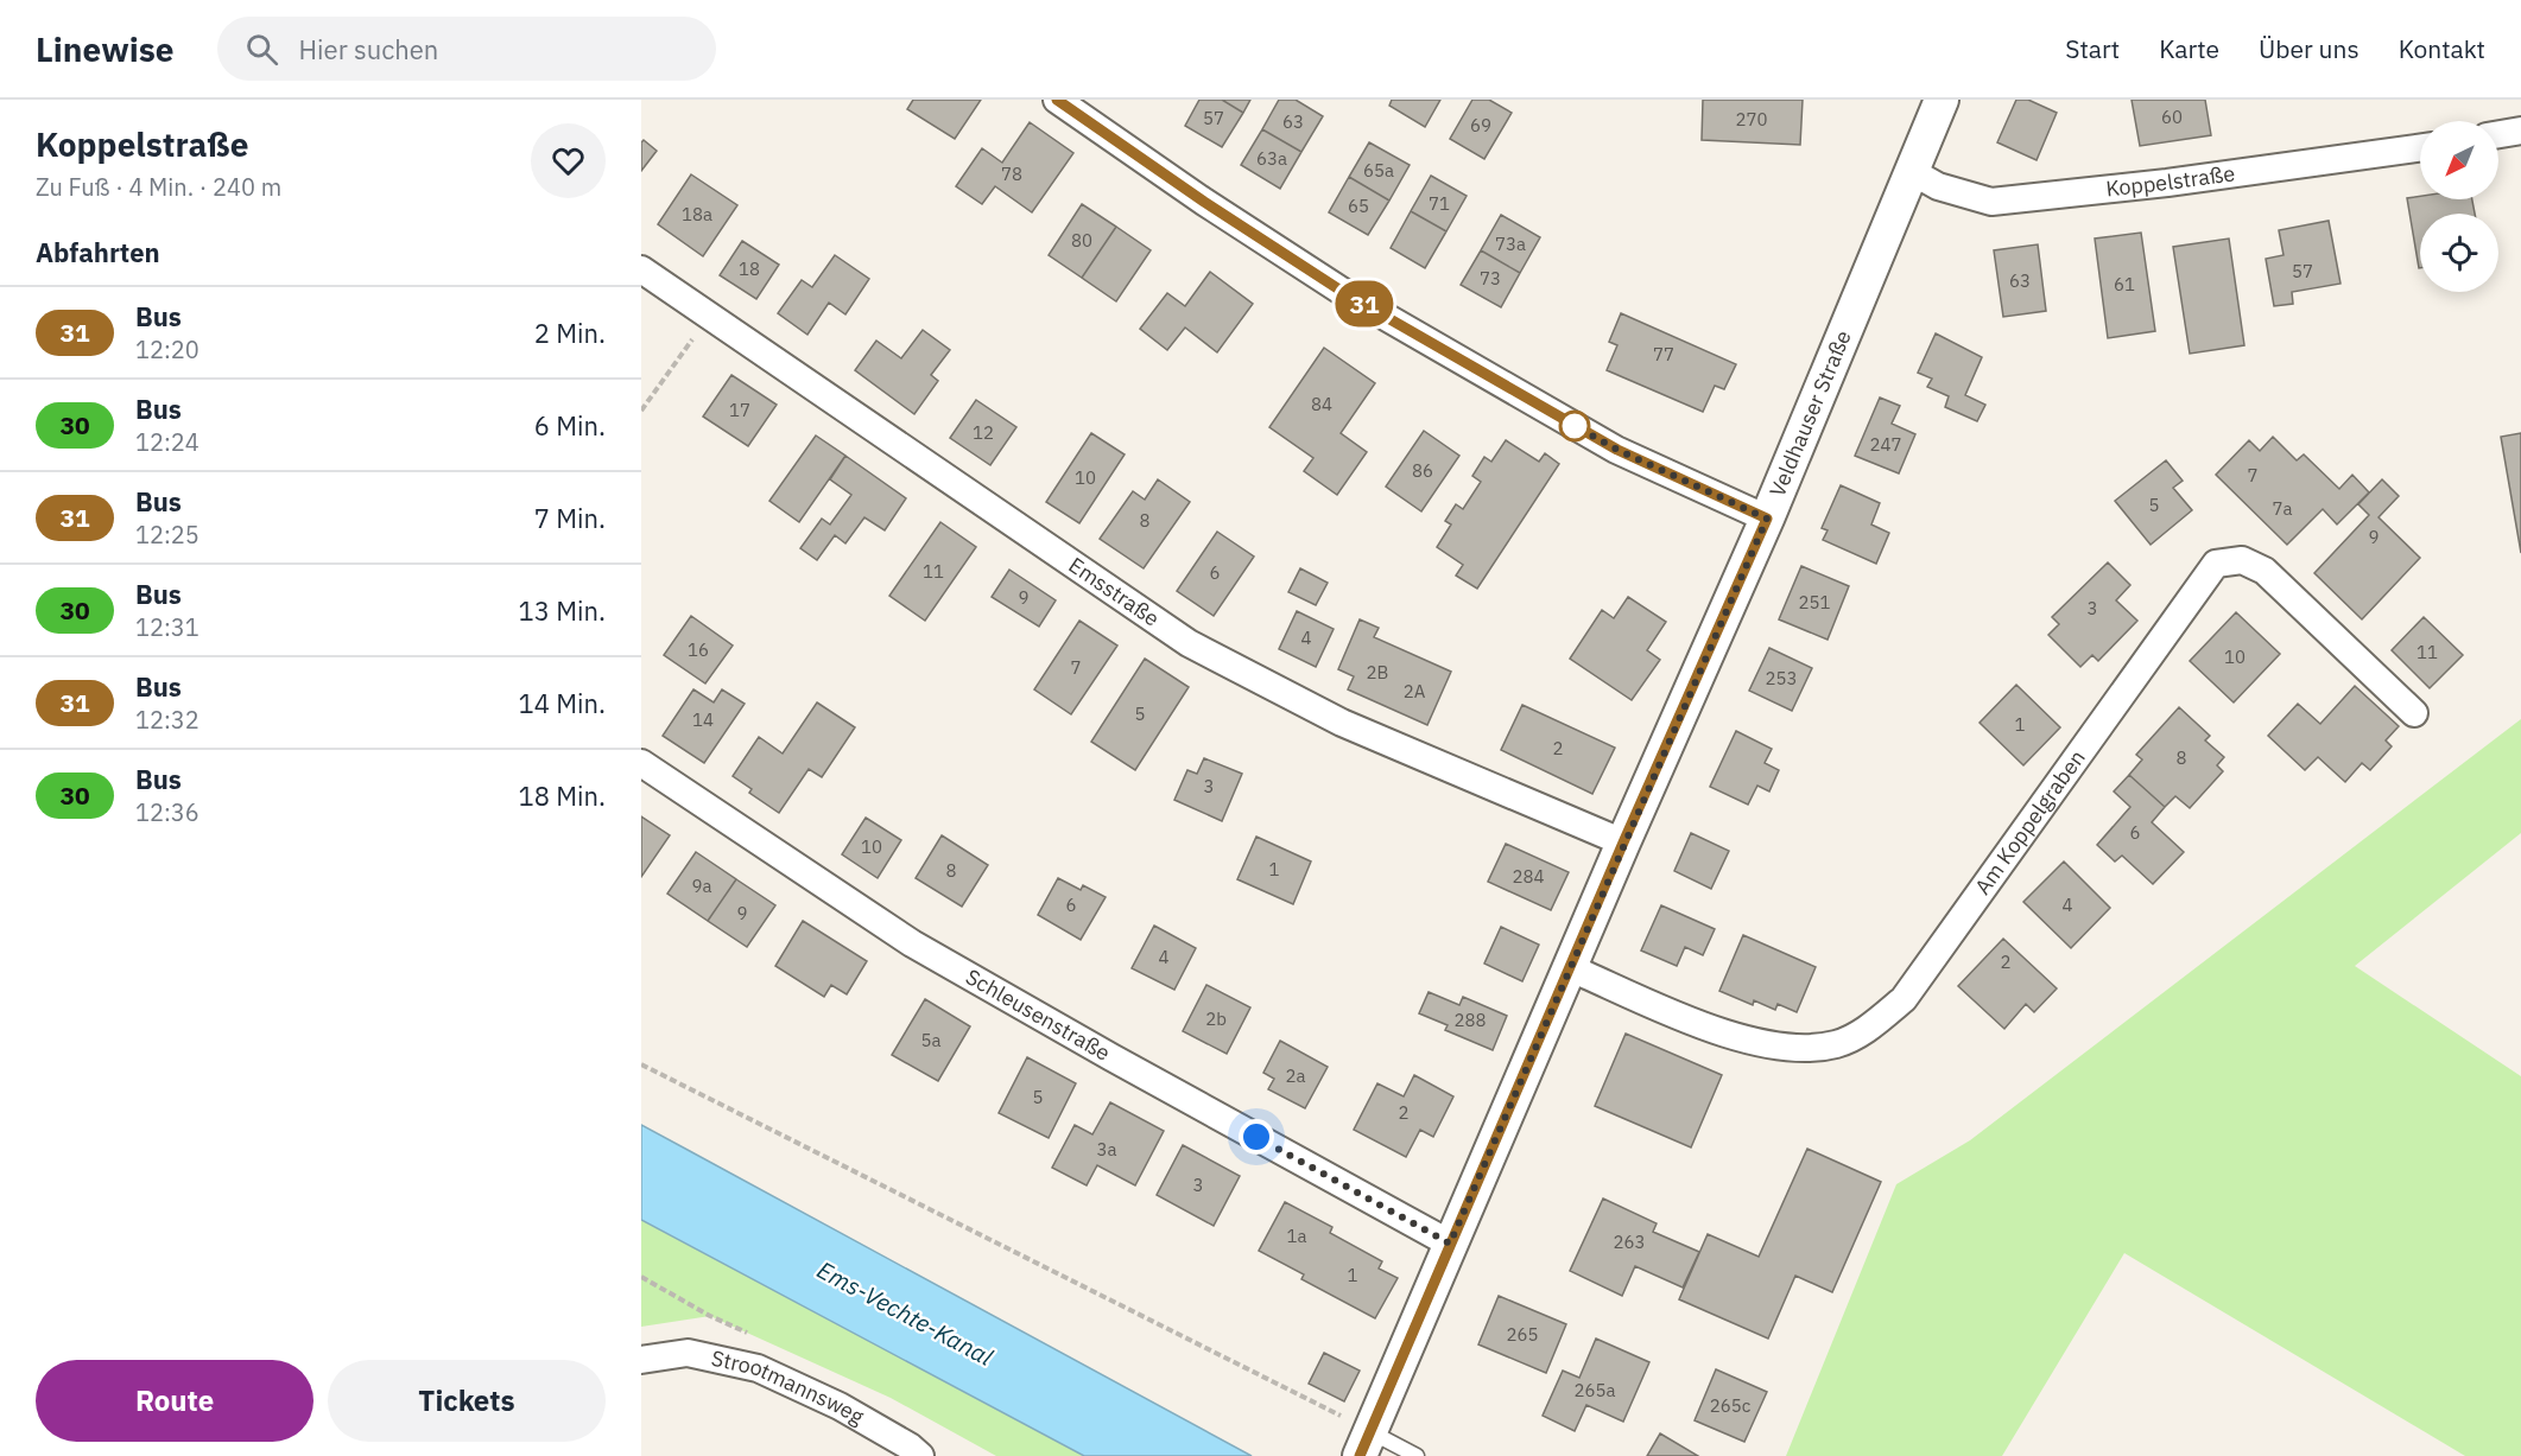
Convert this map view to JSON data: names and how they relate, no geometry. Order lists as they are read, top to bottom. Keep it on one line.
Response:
{"streets":{"street":["Koppelstraße","Veldhauser Straße","Emsstraße","Am Koppelgraben","Schleusenstraße","Strootmannsweg"]},"crossings":[["Koppelstraße","Veldhauser Straße"],["Veldhauser Straße","Emsstraße"],["Veldhauser Straße","Am Koppelgraben"],["Veldhauser Straße","Schleusenstraße"]],"water":["Ems-Vechte-Kanal"],"lines":["bus line 31"],"house_numbers":["60","57","270","63","69","63a","65a","78","71","65","18a","80","73a","18","57","73","63","61","77","84","17","12","247","86","7","10","5","7a","8","9","11","6","9","251","3","4","16","11","10","7","2B","253","2A","5","14","1","2","8","3","6","10","1","8","284","9a","6","4","9","4","2","2b","288","5a","2a","5","2","3a","3","1a","263","1","265","265a","265c"],"north":"bottom left","page":{"header":"Linewise","search":"Hier suchen","nav":["Start","Karte","Über uns","Kontakt"],"heading":[["Koppelstraße","Zu Fuß · 4 Min. · 240 m"],"Abfahrten"],"on_map":"31","list":[{"mark":"31","name":"Bus","note":"12:20","value":"2 Min."},{"mark":"30","name":"Bus","note":"12:24","value":"6 Min."},{"mark":"31","name":"Bus","note":"12:25","value":"7 Min."},{"mark":"30","name":"Bus","note":"12:31","value":"13 Min."},{"mark":"31","name":"Bus","note":"12:32","value":"14 Min."},{"mark":"30","name":"Bus","note":"12:36","value":"18 Min."}],"buttons":["Route","Tickets"]}}
